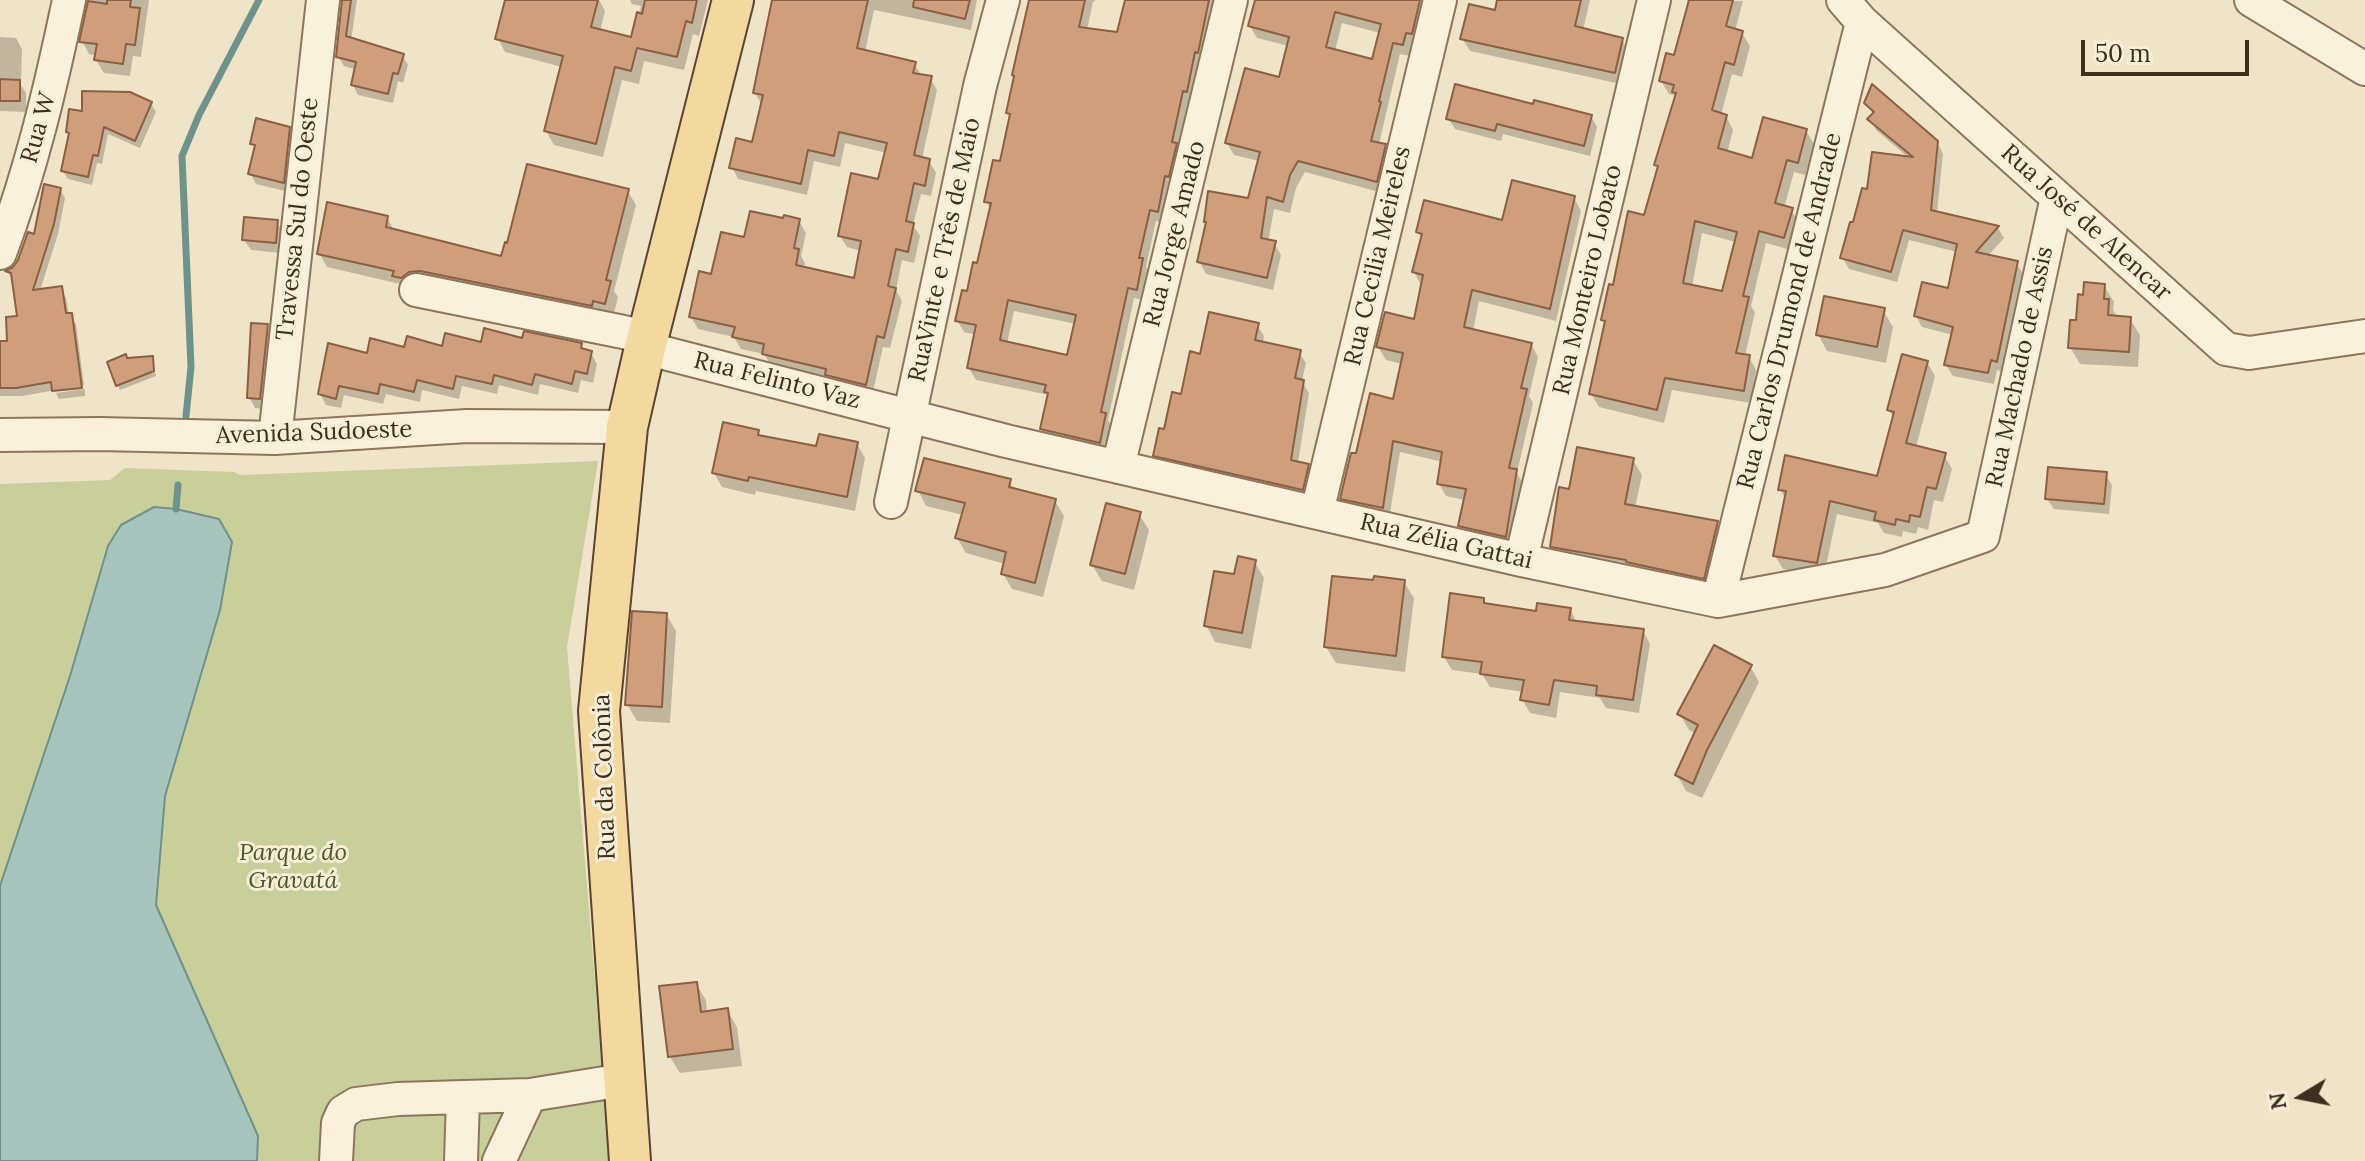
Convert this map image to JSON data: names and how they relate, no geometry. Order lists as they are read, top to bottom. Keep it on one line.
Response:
{"streets":{"main road":["Rua da Colônia"],"street":["Rua W","Travessa Sul do Oeste","Rua José de Alencar","Rua Jorge Amado","RuaVinte e Três de Maio","Rua Cecilia Meireles","Rua Monteiro Lobato","Rua Carlos Drumond de Andrade","Rua Machado de Assis","Rua Felinto Vaz","Avenida Sudoeste","Rua Zélia Gattai"]},"crossings":[["Travessa Sul do Oeste","Avenida Sudoeste"],["Rua José de Alencar","Rua Carlos Drumond de Andrade"],["Rua José de Alencar","Rua Machado de Assis"],["Rua Jorge Amado","Rua Zélia Gattai"],["RuaVinte e Três de Maio","Rua Felinto Vaz"],["RuaVinte e Três de Maio","Rua Zélia Gattai"],["Rua Cecilia Meireles","Rua Zélia Gattai"],["Rua Monteiro Lobato","Rua Zélia Gattai"],["Rua Carlos Drumond de Andrade","Rua Zélia Gattai"],["Rua Machado de Assis","Rua Zélia Gattai"],["Rua Felinto Vaz","Rua Zélia Gattai"],["Rua Felinto Vaz","Rua da Colônia"],["Avenida Sudoeste","Rua da Colônia"]],"parks":["Parque do Gravatá"],"scale_bar":"50 m","north":"left"}
